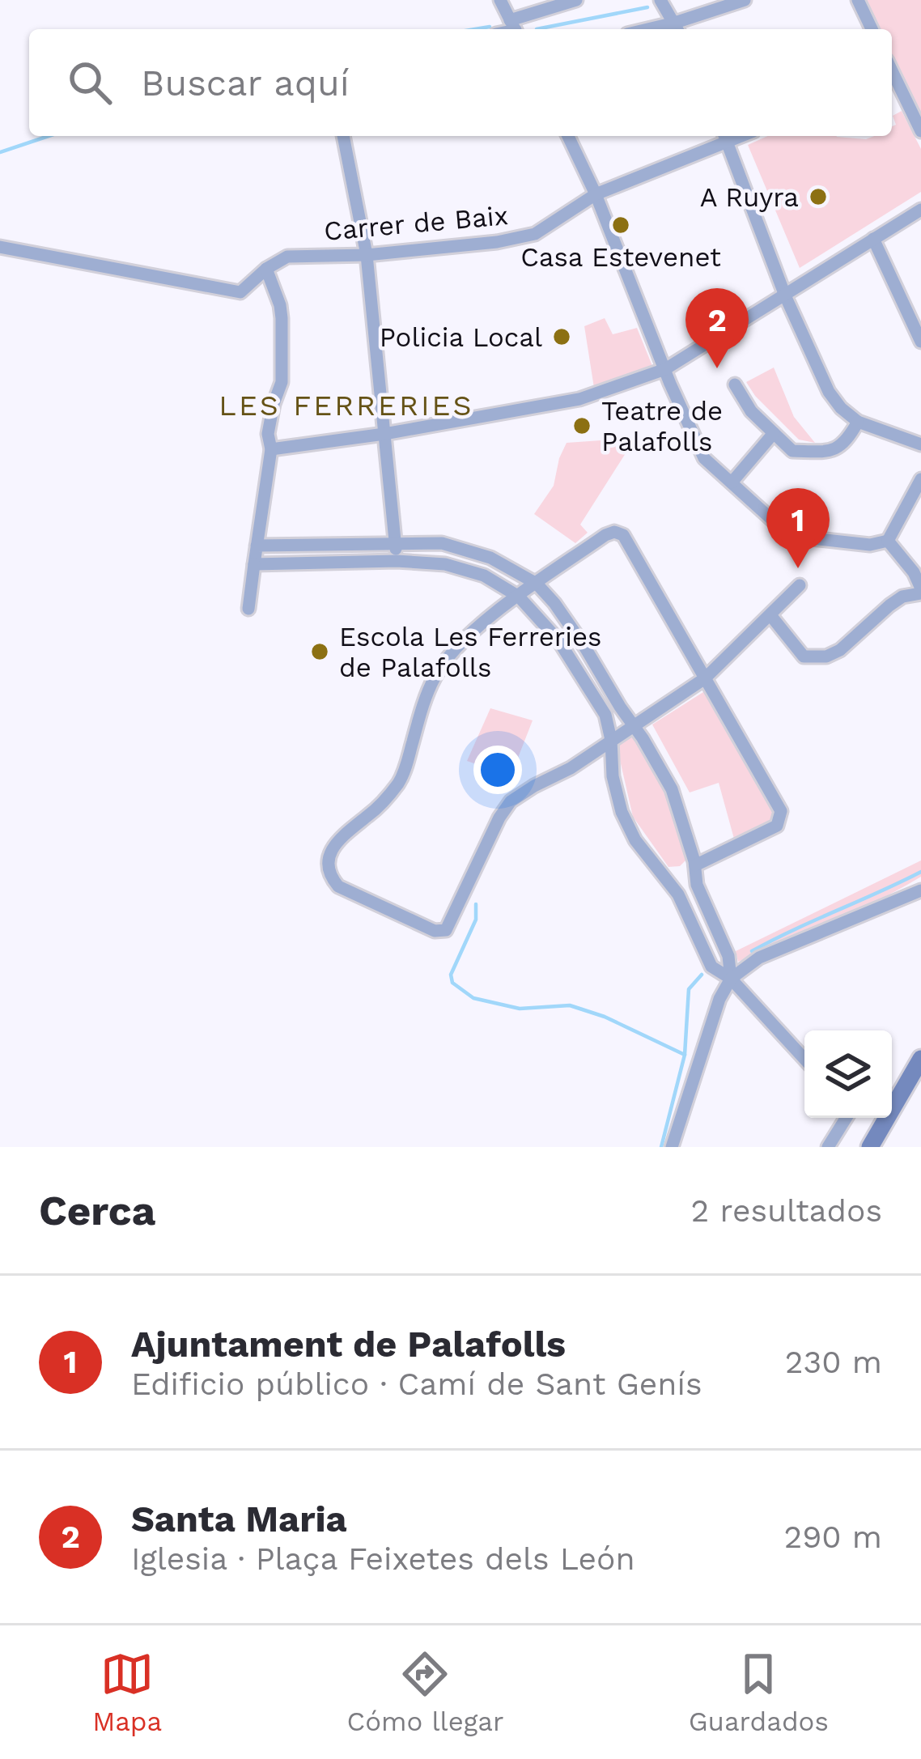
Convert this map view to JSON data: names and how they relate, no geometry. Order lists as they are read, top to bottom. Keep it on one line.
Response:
{"streets":{"street":["Carrer de Baix"]},"districts":["LES FERRERIES"],"places":["A Ruyra","Casa Estevenet","Policia Local","Teatre de Palafolls","Escola Les Ferreries de Palafolls"],"page":{"search":"Buscar aquí","pins":["2","1"],"heading":["Cerca","2 resultados"],"list":[{"mark":"1","name":"Ajuntament de Palafolls","note":"Edificio público · Camí de Sant Genís","value":"230 m"},{"mark":"2","name":"Santa Maria","note":"Iglesia · Plaça Feixetes dels León","value":"290 m"}],"nav":["Mapa","Cómo llegar","Guardados"]}}
